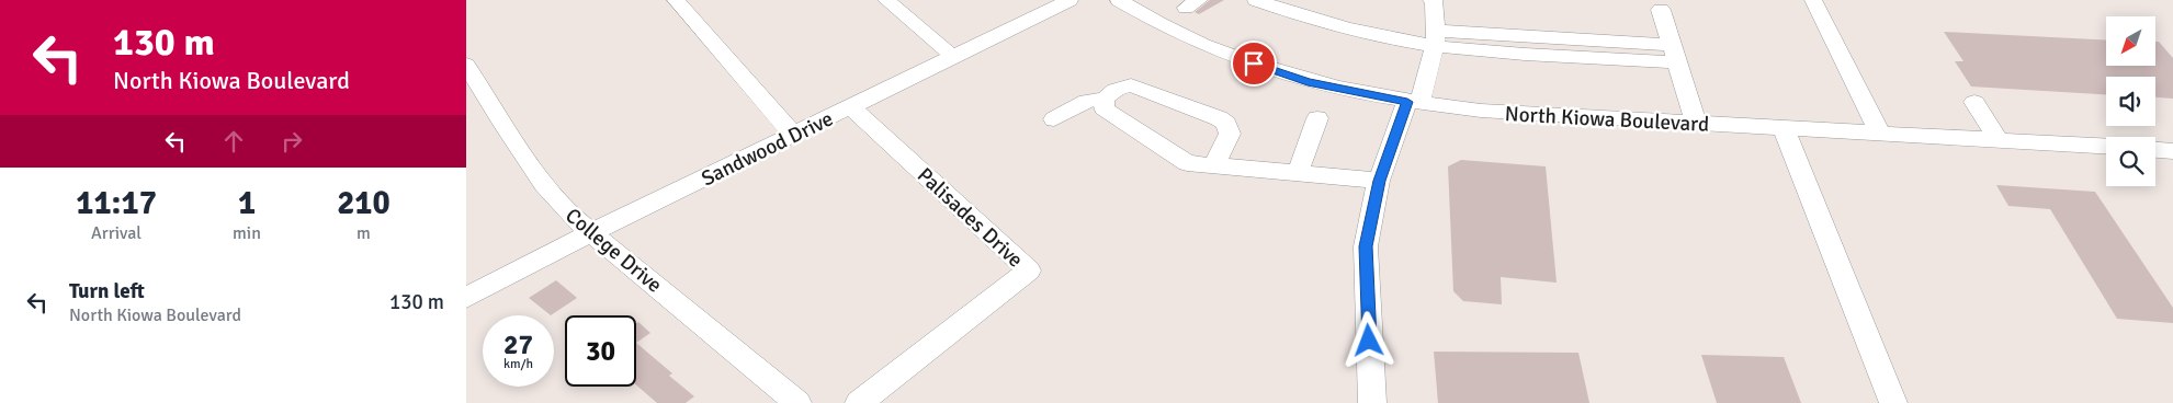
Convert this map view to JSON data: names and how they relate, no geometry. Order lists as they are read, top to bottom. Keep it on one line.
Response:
{"streets":{"street":["North Kiowa Boulevard","Sandwood Drive","Palisades Drive","College Drive"]},"crossings":[["Sandwood Drive","Palisades Drive"],["Sandwood Drive","College Drive"]],"north":"bottom left","page":{"turn":["130 m","North Kiowa Boulevard"],"eta":["11:17","Arrival","1","min","210","m"],"list":[{"name":"Turn left","note":"North Kiowa Boulevard","value":"130 m"}],"speed":"27 km/h","limit":"30"}}
